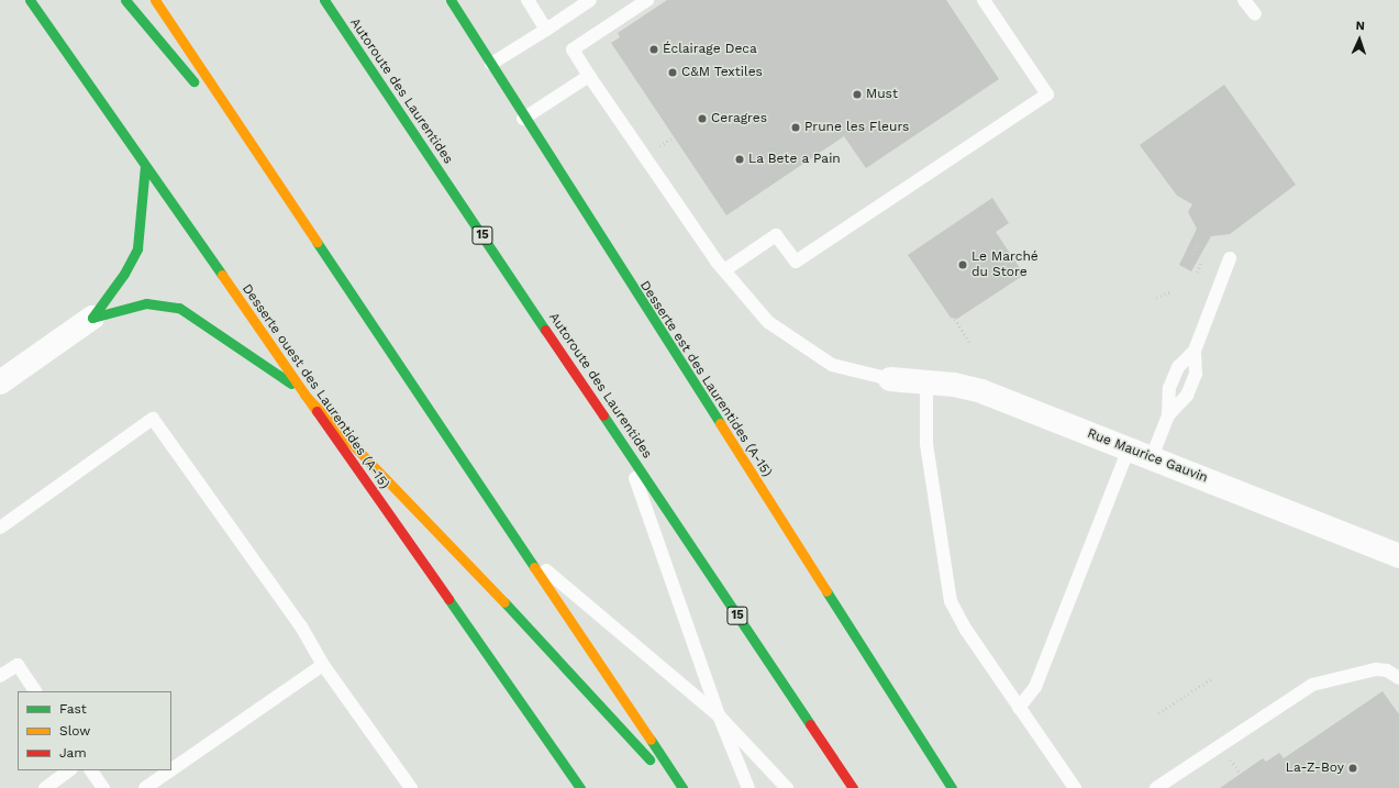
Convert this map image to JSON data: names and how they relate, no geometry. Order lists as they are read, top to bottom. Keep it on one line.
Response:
{"streets":{"main road":["Autoroute des Laurentides","15","Desserte est des Laurentides (A-15)","Desserte ouest des Laurentides (A-15)"],"street":["Rue Maurice Gauvin"]},"places":["Éclairage Deca","C&M Textiles","Must","Ceragres","Prune les Fleurs","La Bete a Pain","Le Marché du Store","La-Z-Boy"],"legend":["Fast","Slow","Jam"],"north":"top"}
